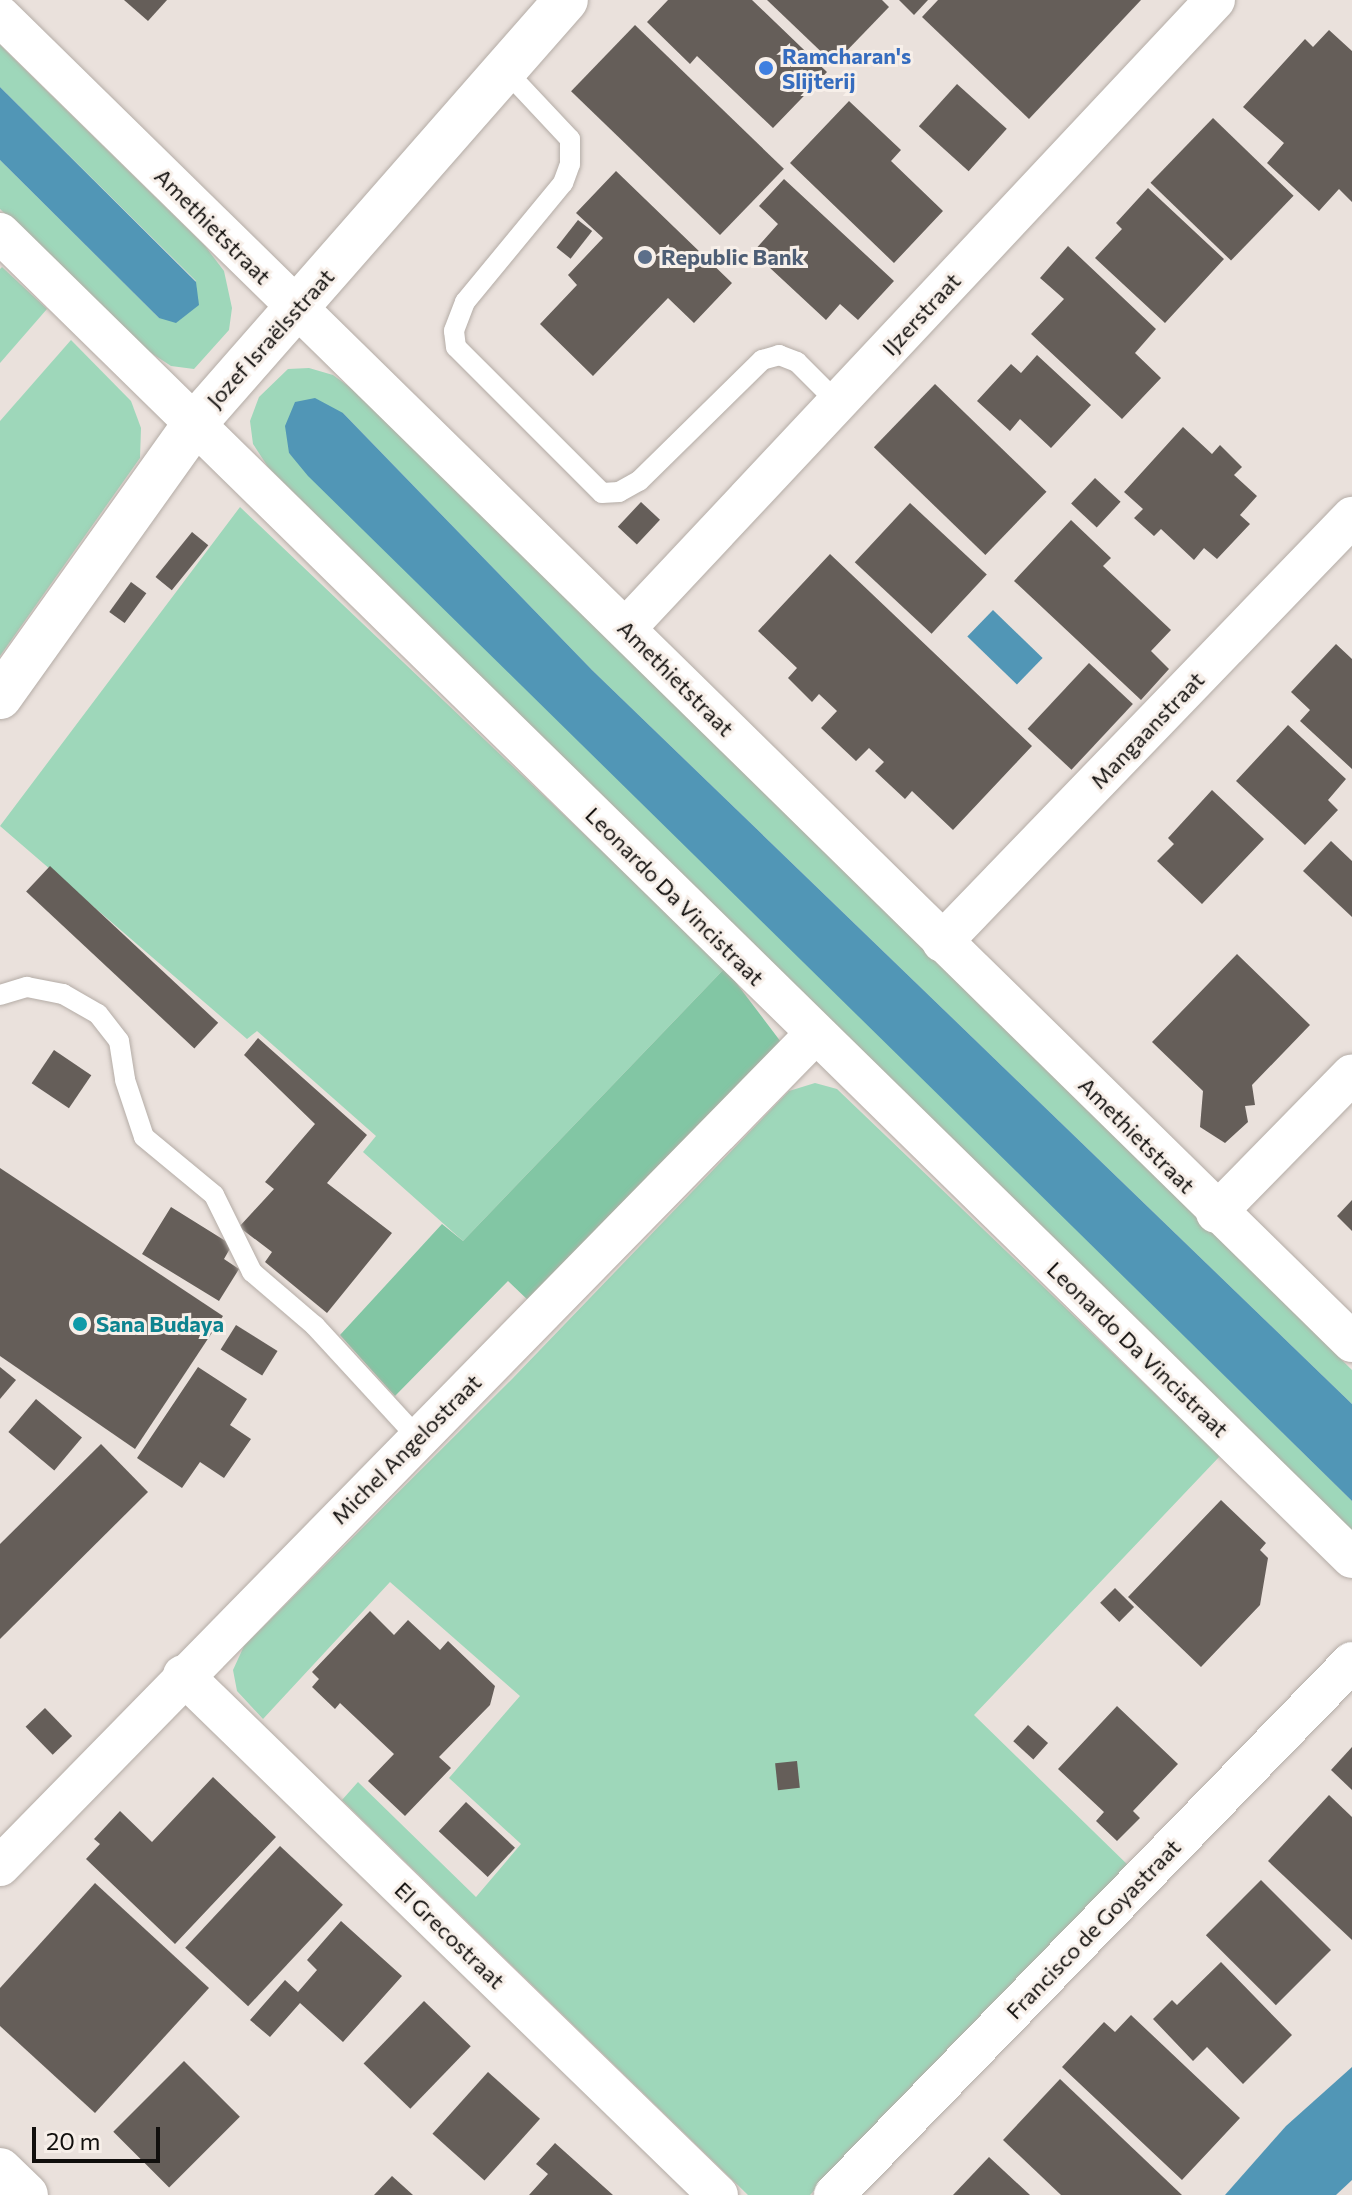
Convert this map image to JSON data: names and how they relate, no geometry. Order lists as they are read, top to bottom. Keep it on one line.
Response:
{"streets":{"street":["Amethietstraat","IJzerstraat","Jozef Israëlsstraat","Mangaanstraat","Leonardo Da Vincistraat","Michel Angelostraat","Francisco de Goyastraat","El Grecostraat"]},"crossings":[["Amethietstraat","IJzerstraat"],["Amethietstraat","Jozef Israëlsstraat"],["Amethietstraat","Mangaanstraat"],["Jozef Israëlsstraat","Leonardo Da Vincistraat"],["Leonardo Da Vincistraat","Michel Angelostraat"],["Michel Angelostraat","El Grecostraat"]],"places":["Ramcharan's Slijterij","Republic Bank","Sana Budaya"],"scale_bar":"20 m"}
